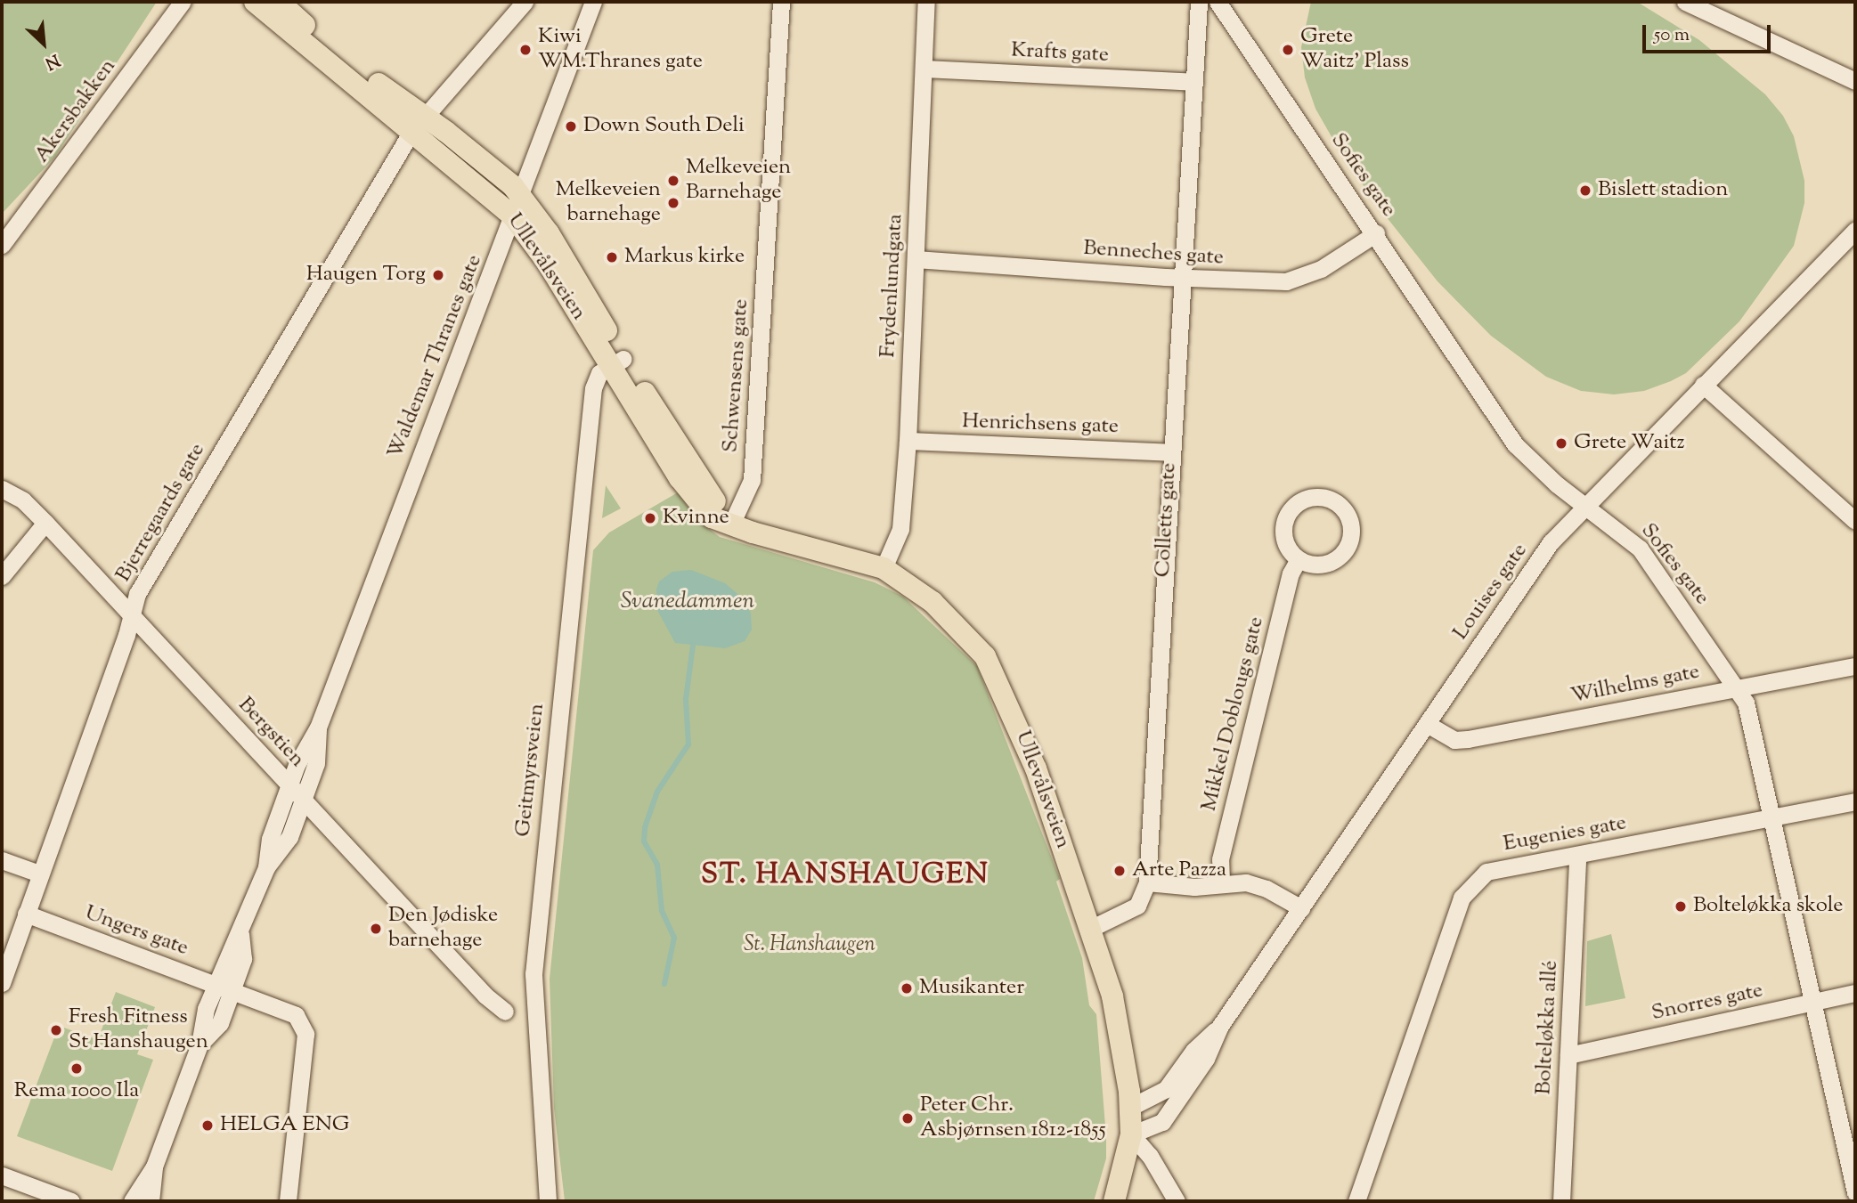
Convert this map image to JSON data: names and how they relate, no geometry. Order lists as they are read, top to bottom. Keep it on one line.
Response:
{"streets":{"main road":["Ullevålsveien"],"street":["Krafts gate","Akersbakken","Sofies gate","Benneches gate","Frydenlundgata","Waldemar Thranes gate","Schwensens gate","Henrichsens gate","Bjerregaards gate","Colletts gate","Louises gate","Wilhelms gate","Mikkel Doblougs gate","Bergstien","Geitmyrsveien","Eugenies gate","Ungers gate","Snorres gate","Bolteløkka allé"]},"crossings":[["Krafts gate","Frydenlundgata"],["Krafts gate","Colletts gate"],["Sofies gate","Benneches gate"],["Sofies gate","Louises gate"],["Sofies gate","Wilhelms gate"],["Sofies gate","Eugenies gate"],["Sofies gate","Snorres gate"],["Benneches gate","Frydenlundgata"],["Benneches gate","Colletts gate"],["Ullevålsveien","Frydenlundgata"],["Ullevålsveien","Waldemar Thranes gate"],["Ullevålsveien","Schwensens gate"],["Ullevålsveien","Bjerregaards gate"],["Ullevålsveien","Colletts gate"],["Ullevålsveien","Louises gate"],["Ullevålsveien","Geitmyrsveien"],["Frydenlundgata","Henrichsens gate"],["Waldemar Thranes gate","Bergstien"],["Waldemar Thranes gate","Ungers gate"],["Henrichsens gate","Colletts gate"],["Bjerregaards gate","Bergstien"],["Bjerregaards gate","Ungers gate"],["Louises gate","Wilhelms gate"],["Eugenies gate","Bolteløkka allé"],["Snorres gate","Bolteløkka allé"]],"districts":["ST. HANSHAUGEN"],"water":["Svanedammen"],"parks":["St. Hanshaugen"],"places":["Kiwi WM.Thranes gate","Grete Waitz' Plass","Down South Deli","Melkeveien Barnehage","Bislett stadion","Melkeveien barnehage","Markus kirke","Haugen Torg","Grete Waitz","Kvinne","Arte Pazza","Bolteløkka skole","Den Jødiske barnehage","Musikanter","Fresh Fitness St Hanshaugen","Rema 1000 Ila","Peter Chr. Asbjørnsen 1812-1855","HELGA ENG"],"scale_bar":"50 m","north":"bottom right"}
